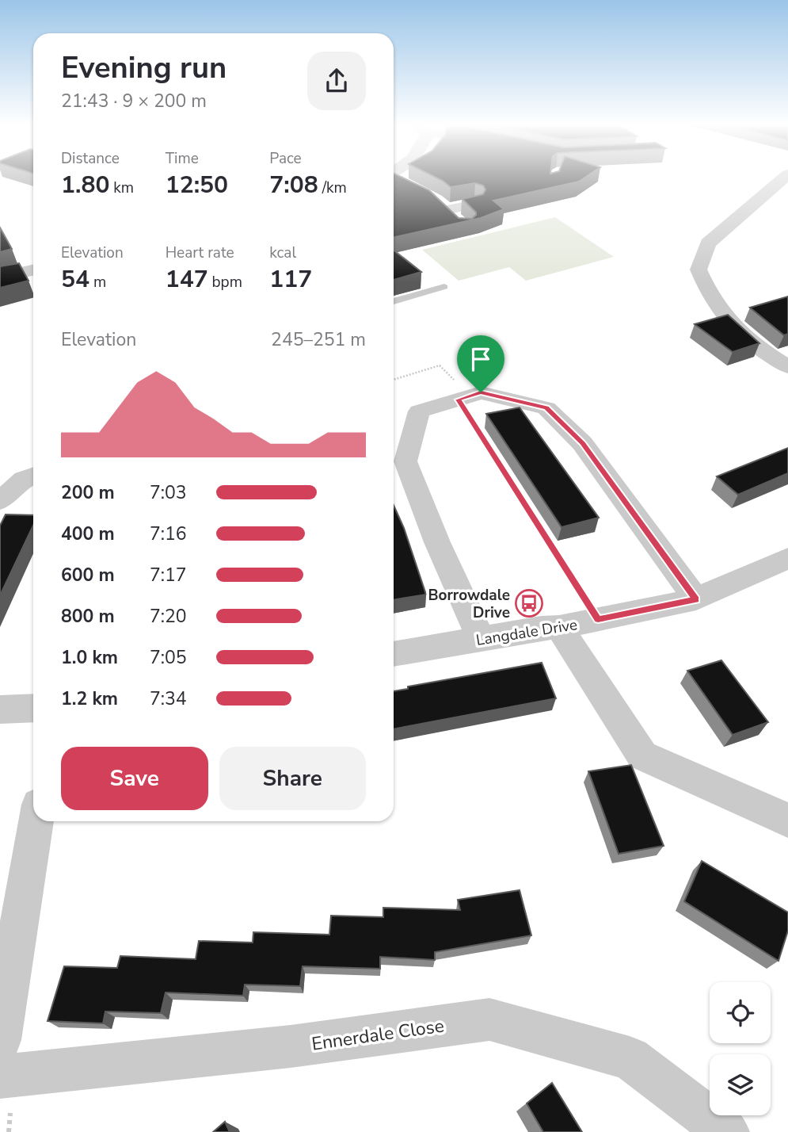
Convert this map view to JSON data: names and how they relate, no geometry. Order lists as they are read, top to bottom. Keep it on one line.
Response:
{"streets":{"street":["Langdale Drive","Ennerdale Close"]},"places":{"bus stop":["Borrowdale Drive"]},"page":{"heading":["Evening run","21:43 · 9 × 200 m"],"stats":[["Distance","1.80 km"],["Time","12:50"],["Pace","7:08 /km"],["Elevation","54 m"],["Heart rate","147 bpm"],["kcal","117"]],"chart":["Elevation","245–251 m"],"list":[{"name":"200 m","note":"7:03"},{"name":"400 m","note":"7:16"},{"name":"600 m","note":"7:17"},{"name":"800 m","note":"7:20"},{"name":"1.0 km","note":"7:05"},{"name":"1.2 km","note":"7:34"}],"buttons":["Save","Share"]}}
